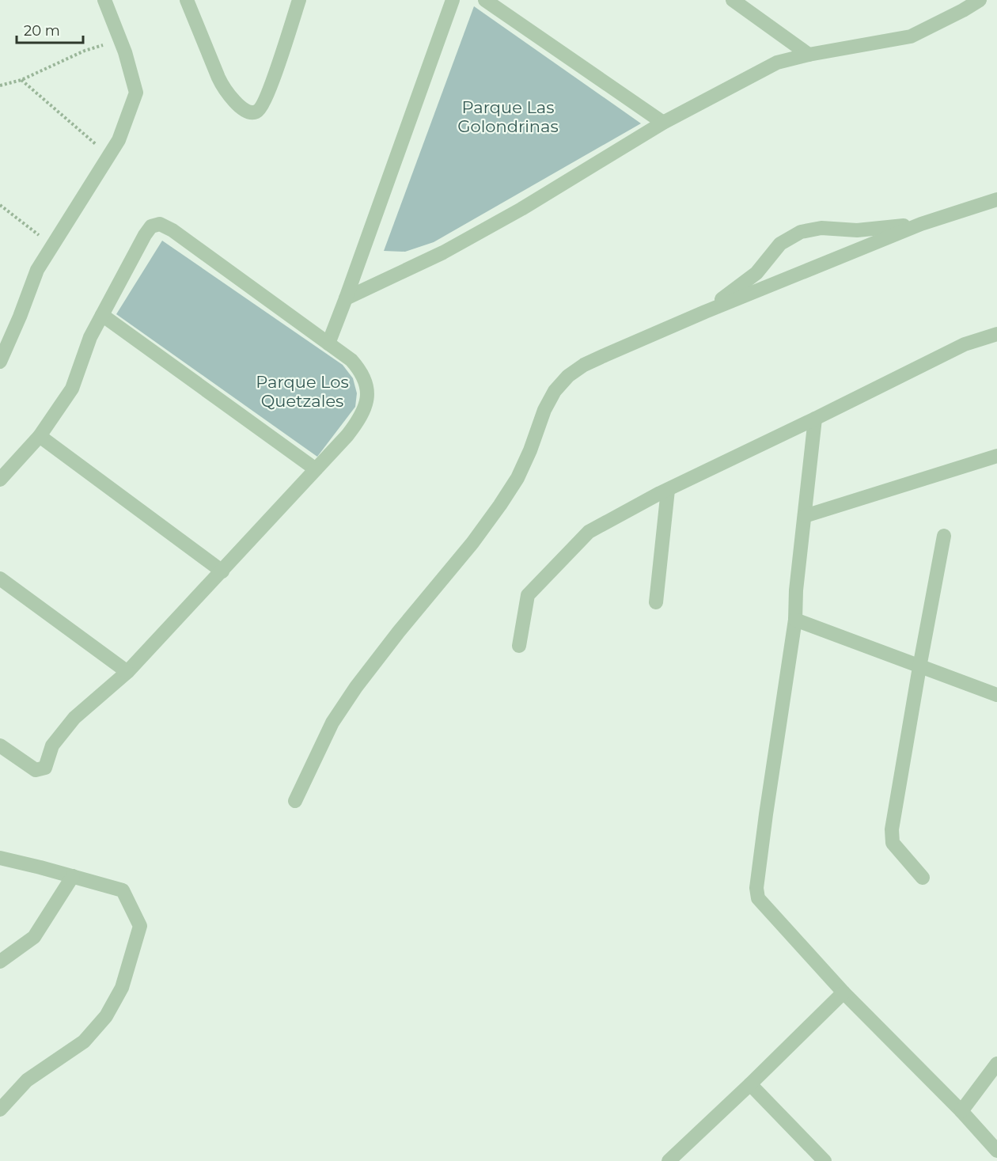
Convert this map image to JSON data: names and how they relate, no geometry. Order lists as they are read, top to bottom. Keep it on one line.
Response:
{"parks":["Parque Las Golondrinas","Parque Los Quetzales"],"scale_bar":"20 m"}
